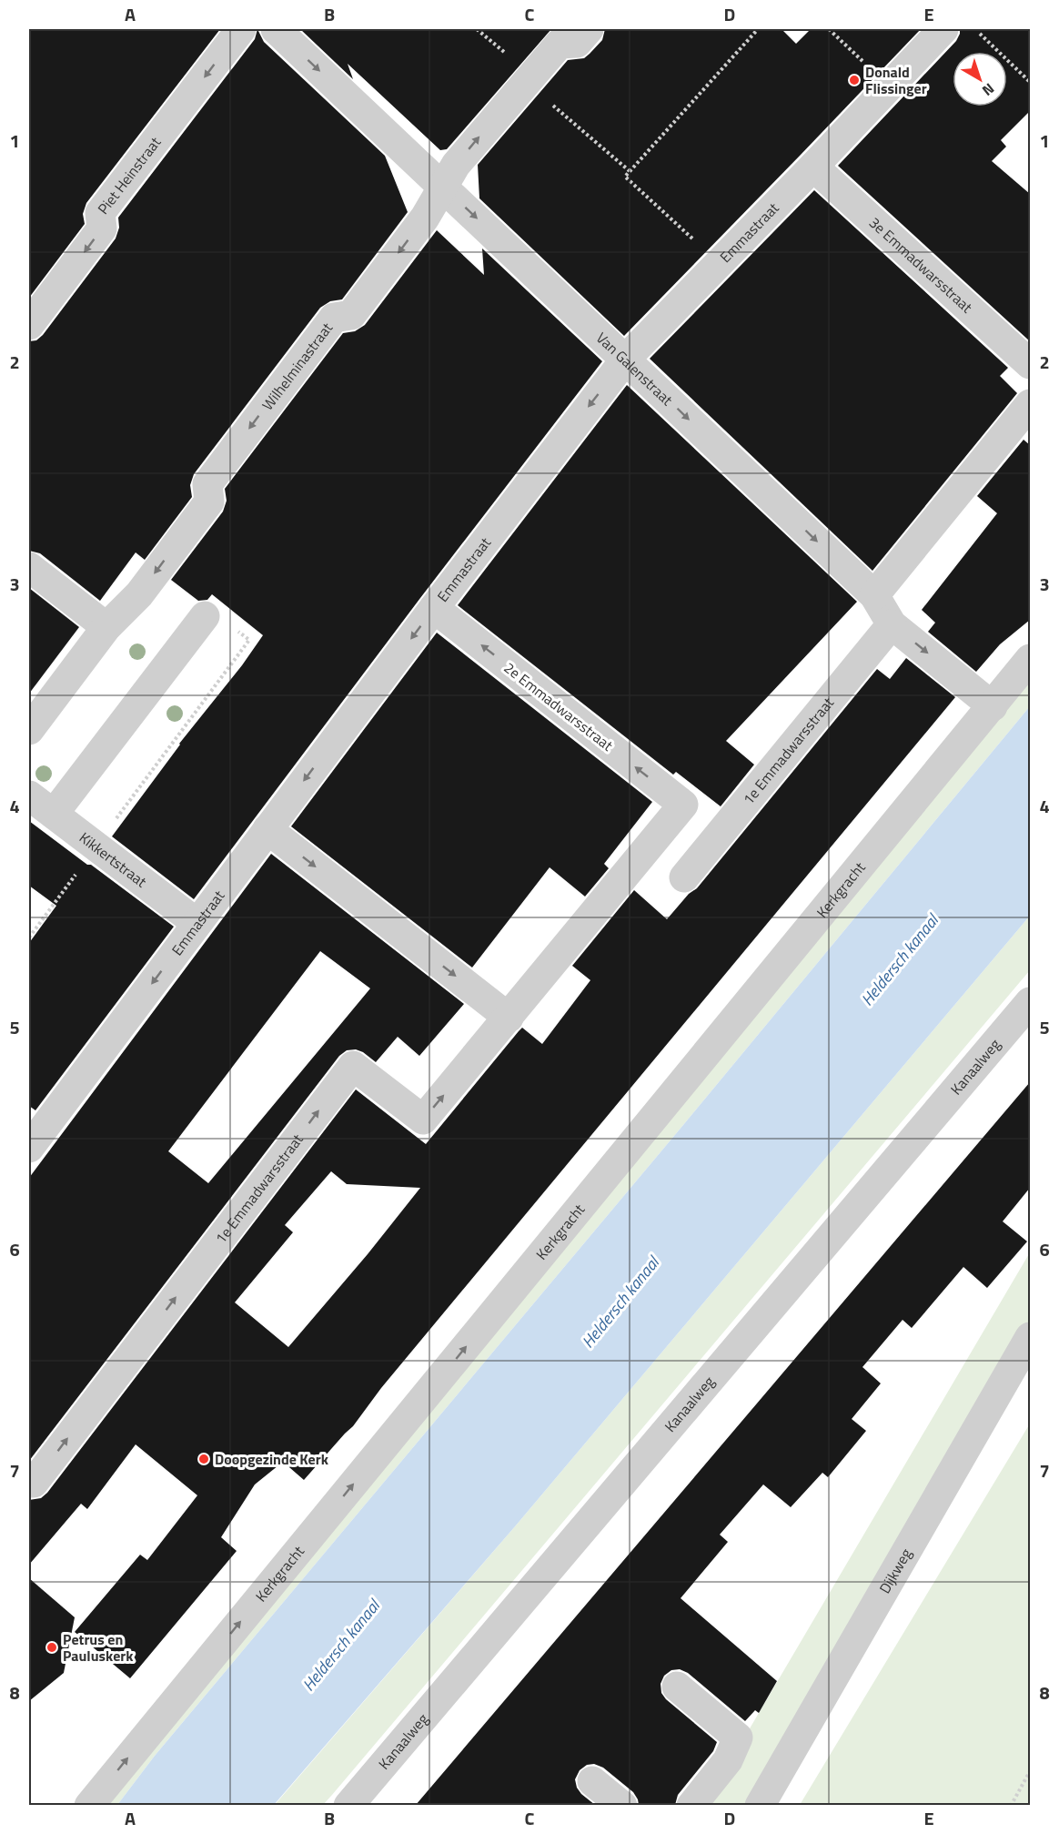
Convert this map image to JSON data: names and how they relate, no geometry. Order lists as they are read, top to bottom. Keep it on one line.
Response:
{"streets":{"street":["Piet Heinstraat","Emmastraat","3e Emmadwarsstraat","Wilhelminastraat","Van Galenstraat","2e Emmadwarsstraat","1e Emmadwarsstraat","Kikkertstraat","Kerkgracht","Kanaalweg","Dijkweg"]},"crossings":[["Emmastraat","3e Emmadwarsstraat"],["Emmastraat","Van Galenstraat"],["Emmastraat","2e Emmadwarsstraat"],["Emmastraat","Kikkertstraat"],["Wilhelminastraat","Van Galenstraat"],["Van Galenstraat","1e Emmadwarsstraat"],["Van Galenstraat","Kerkgracht"],["2e Emmadwarsstraat","1e Emmadwarsstraat"]],"one_way":["Piet Heinstraat","Emmastraat","Van Galenstraat","2e Emmadwarsstraat","1e Emmadwarsstraat","Kerkgracht"],"water":["Heldersch kanaal"],"places":["Donald Flissinger","Doopgezinde Kerk","Petrus en Pauluskerk"],"north":"bottom right","grid":{"columns":["A","B","C","D","E"],"rows":["1","2","3","4","5","6","7","8"]}}
